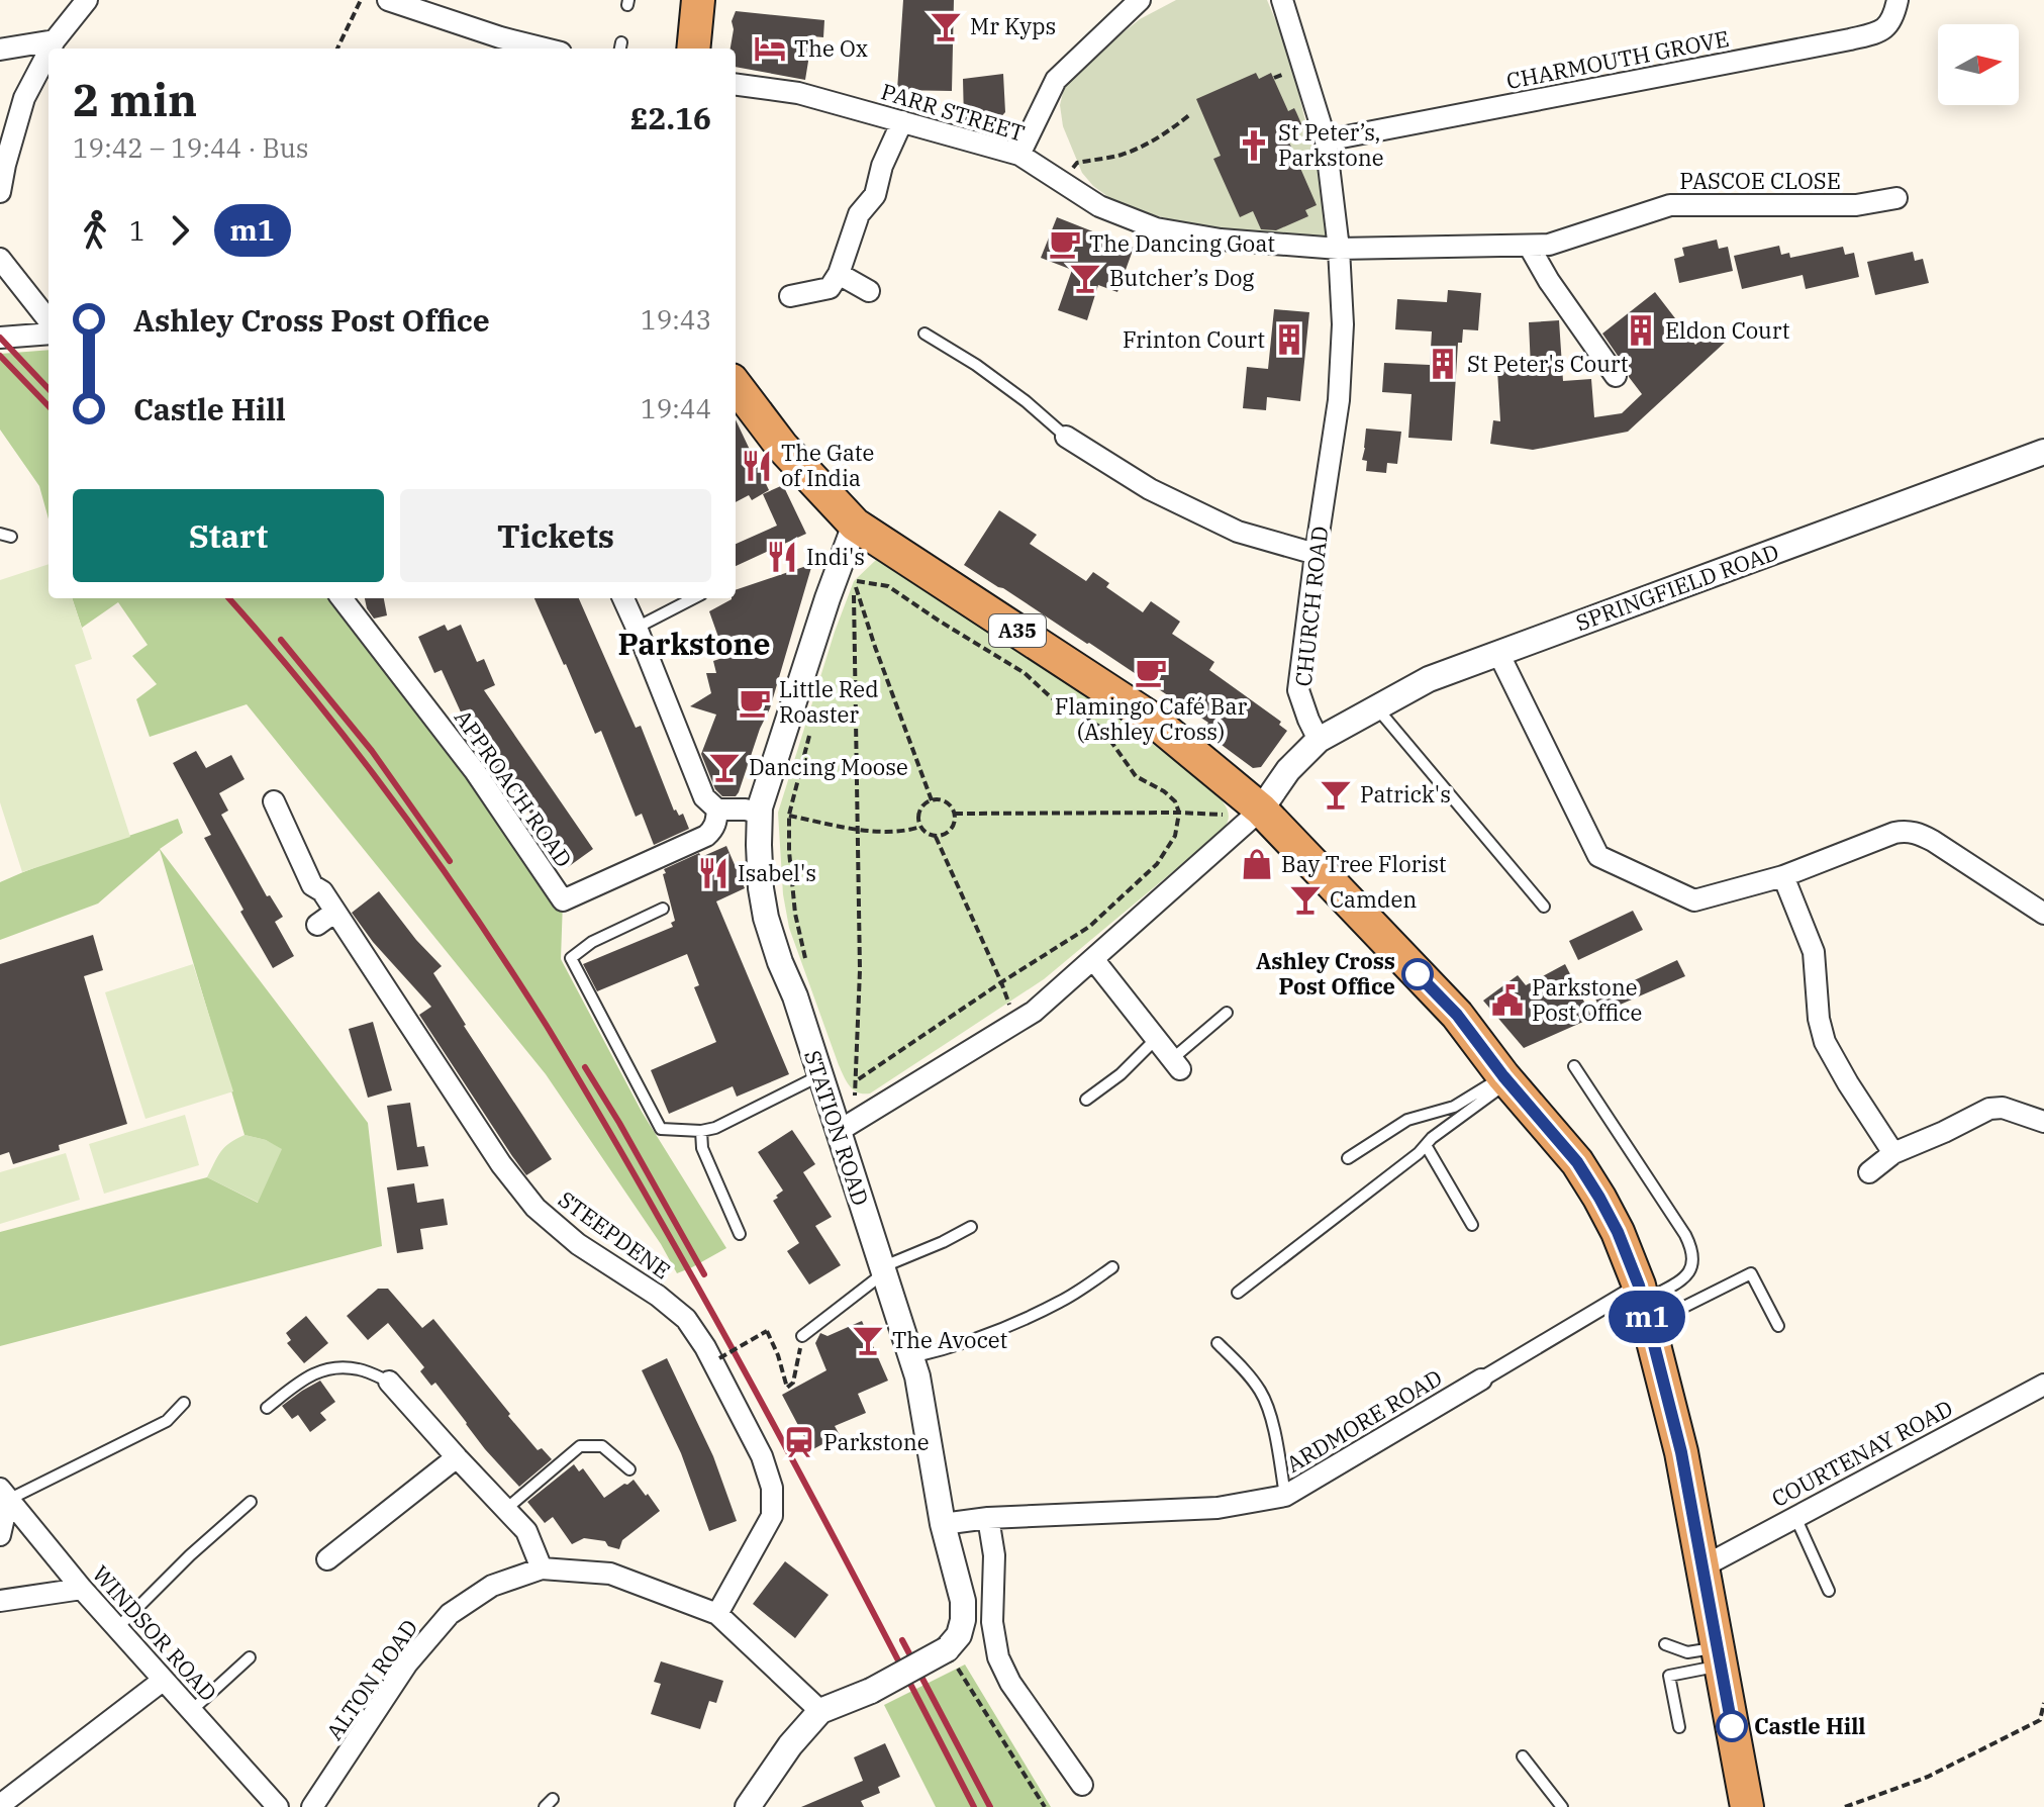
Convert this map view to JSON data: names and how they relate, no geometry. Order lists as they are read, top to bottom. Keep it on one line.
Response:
{"streets":{"highway":["A35"],"street":["CHARMOUTH GROVE","PARR STREET","PASCOE CLOSE","SPRINGFIELD ROAD","CHURCH ROAD","APPROACH ROAD","STATION ROAD","STEEPDENE","ARDMORE ROAD","COURTENAY ROAD","WINDSOR ROAD","ALTON ROAD"]},"crossings":[["CHARMOUTH GROVE","CHURCH ROAD"],["PARR STREET","PASCOE CLOSE"],["PARR STREET","CHURCH ROAD"],["PASCOE CLOSE","CHURCH ROAD"],["SPRINGFIELD ROAD","CHURCH ROAD"],["A35","STATION ROAD"],["A35","ARDMORE ROAD"],["A35","COURTENAY ROAD"],["STATION ROAD","ARDMORE ROAD"],["STEEPDENE","ALTON ROAD"]],"districts":["Parkstone"],"places":{"bar":["Mr Kyps","Butcher’s Dog","Dancing Moose","Patrick's","Camden","The Avocet"],"hotel":["The Ox"],"church":["St Peter’s, Parkstone"],"cafe":["The Dancing Goat","Flamingo Café Bar (Ashley Cross)","Little Red Roaster"],"building":["Eldon Court","Frinton Court","St Peter's Court"],"restaurant":["The Gate of India","Indi's","Isabel's"],"shop":["Bay Tree Florist"],"other":["Ashley Cross Post Office","Castle Hill"],"public building":["Parkstone Post Office"],"station":["Parkstone"]},"lines":["bus line m1"],"north":"right","page":{"on_map":"m1","heading":["2 min","19:42 – 19:44 · Bus","£2.16"],"legs":["1","m1"],"list":[{"name":"Ashley Cross Post Office","value":"19:43"},{"name":"Castle Hill","value":"19:44"}],"buttons":["Start","Tickets"]}}
